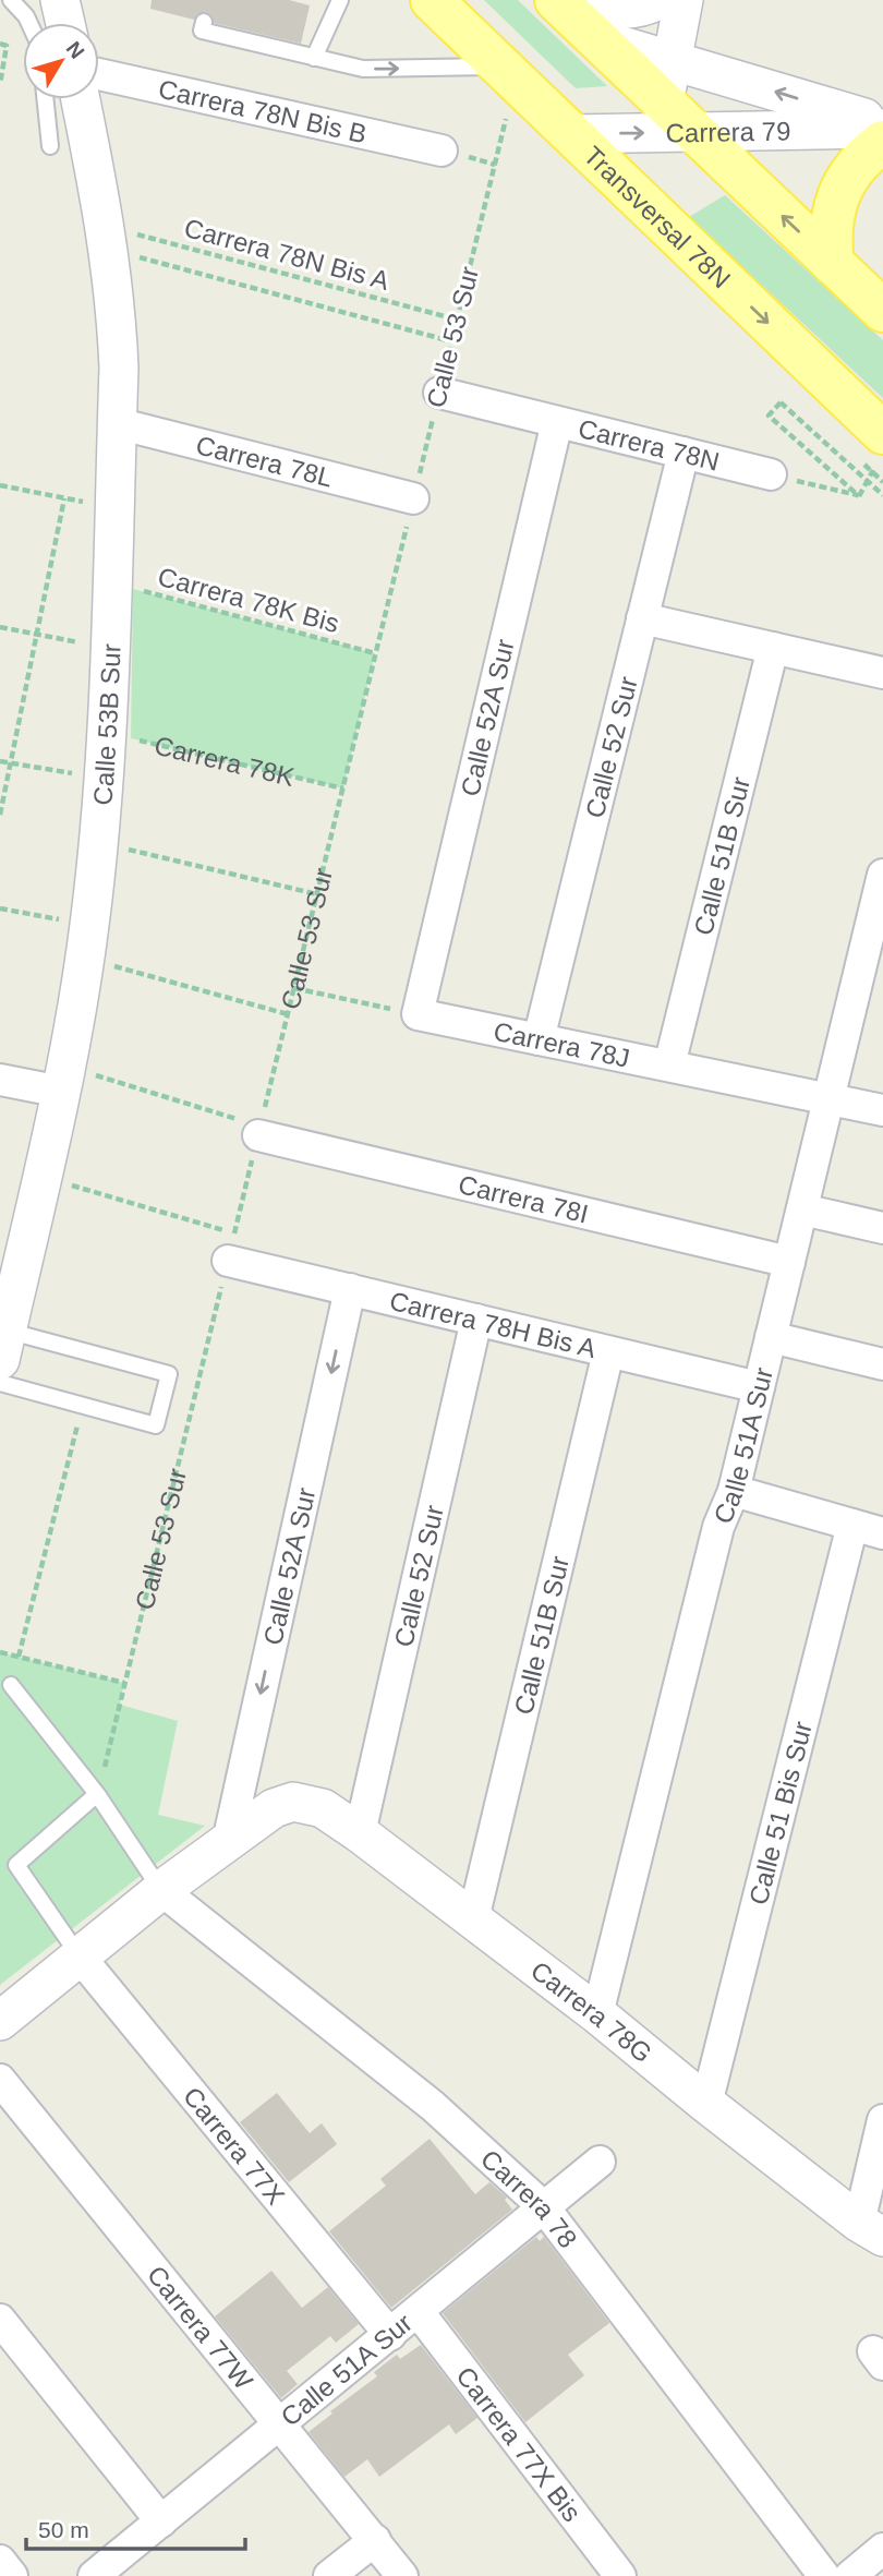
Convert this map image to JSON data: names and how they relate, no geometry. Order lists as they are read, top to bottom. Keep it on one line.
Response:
{"streets":{"main road":["Transversal 78N"],"street":["Carrera 78N Bis B","Carrera 79","Carrera 78N","Carrera 78L","Calle 52A Sur","Calle 53B Sur","Calle 52 Sur","Calle 51B Sur","Carrera 78J","Carrera 78I","Carrera 78H Bis A","Calle 51A Sur","Calle 51 Bis Sur","Carrera 78G","Carrera 77X","Carrera 78","Carrera 77W","Carrera 77X Bis"],"path":["Carrera 78N Bis A","Calle 53 Sur","Carrera 78K Bis","Carrera 78K"]},"crossings":[["Carrera 79","Transversal 78N"],["Transversal 78N","Calle 53 Sur"],["Carrera 78N Bis A","Calle 53 Sur"],["Carrera 78N Bis A","Calle 53B Sur"],["Calle 53 Sur","Carrera 78N"],["Calle 53 Sur","Carrera 78L"],["Calle 53 Sur","Carrera 78K Bis"],["Calle 53 Sur","Carrera 78K"],["Calle 53 Sur","Carrera 78I"],["Calle 53 Sur","Carrera 78H Bis A"],["Carrera 78N","Calle 52A Sur"],["Carrera 78N","Calle 52 Sur"],["Carrera 78L","Calle 53B Sur"],["Carrera 78K Bis","Calle 53B Sur"],["Calle 52A Sur","Carrera 78J"],["Calle 52A Sur","Carrera 78H Bis A"],["Calle 52A Sur","Carrera 78G"],["Calle 53B Sur","Carrera 78K"],["Calle 52 Sur","Carrera 78J"],["Calle 52 Sur","Carrera 78H Bis A"],["Calle 52 Sur","Carrera 78G"],["Calle 51B Sur","Carrera 78J"],["Calle 51B Sur","Carrera 78H Bis A"],["Calle 51B Sur","Carrera 78G"],["Carrera 78J","Calle 51A Sur"],["Carrera 78I","Calle 51A Sur"],["Carrera 78H Bis A","Calle 51A Sur"],["Calle 51A Sur","Carrera 78G"],["Calle 51A Sur","Carrera 77X"],["Calle 51A Sur","Carrera 78"],["Calle 51A Sur","Carrera 77W"],["Calle 51A Sur","Carrera 77X Bis"],["Calle 51 Bis Sur","Carrera 78G"]],"one_way":["Calle 52A Sur"],"scale_bar":"50 m","north":"top right"}
